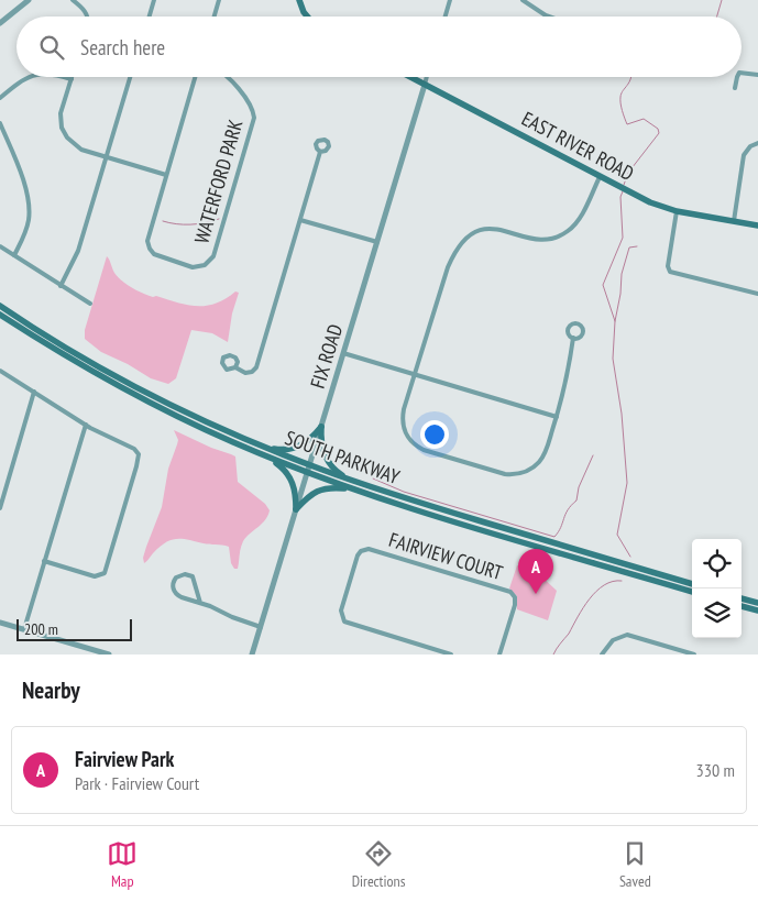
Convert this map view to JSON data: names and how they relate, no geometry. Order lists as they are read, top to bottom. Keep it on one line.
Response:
{"streets":{"main road":["EAST RIVER ROAD","SOUTH PARKWAY"],"street":["WATERFORD PARK","FIX ROAD","FAIRVIEW COURT"]},"crossings":[["EAST RIVER ROAD","FIX ROAD"],["FIX ROAD","SOUTH PARKWAY"]],"scale_bar":"200 m","page":{"search":"Search here","pins":"A","scale":"200 m","heading":"Nearby","list":[{"mark":"A","name":"Fairview Park","note":"Park · Fairview Court","value":"330 m"}],"nav":["Map","Directions","Saved"]}}
